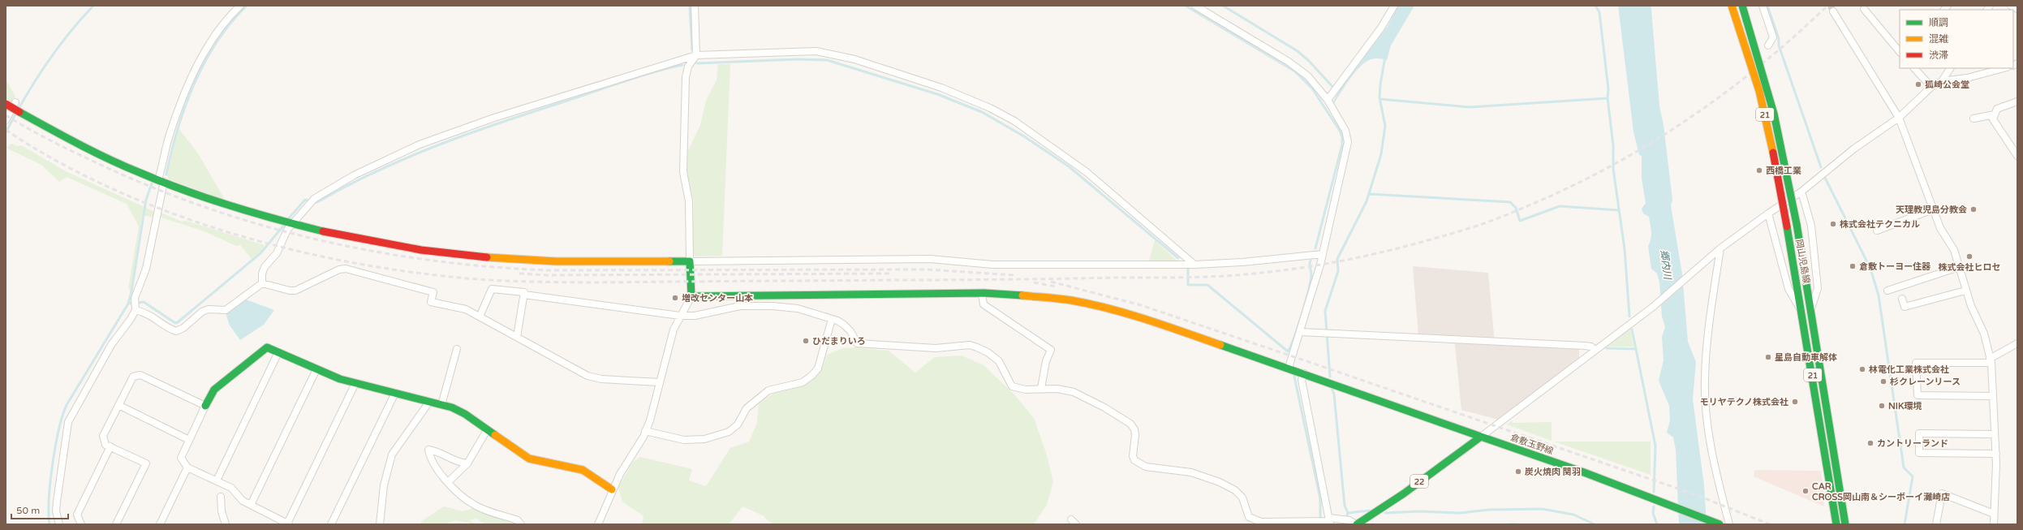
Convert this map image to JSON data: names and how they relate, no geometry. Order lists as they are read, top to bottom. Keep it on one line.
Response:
{"streets":{"street":["21","岡山児島線","倉敷玉野線","22"]},"crossings":[["倉敷玉野線","22"]],"water":["郷内川"],"places":["狐崎公会堂","西橋工業","天理教児島分教会","株式会社テクニカル","株式会社ヒロセ","倉敷トーヨー住器","増改センター山本","ひだまりいろ","星島自動車解体","林電化工業株式会社","杉クレーンリース","モリヤテクノ株式会社","NIK環境","カントリーランド","炭火焼肉 関羽","CAR CROSS岡山南＆シーボーイ灘崎店"],"legend":["順調","混雑","渋滞"],"scale_bar":"50 m"}
